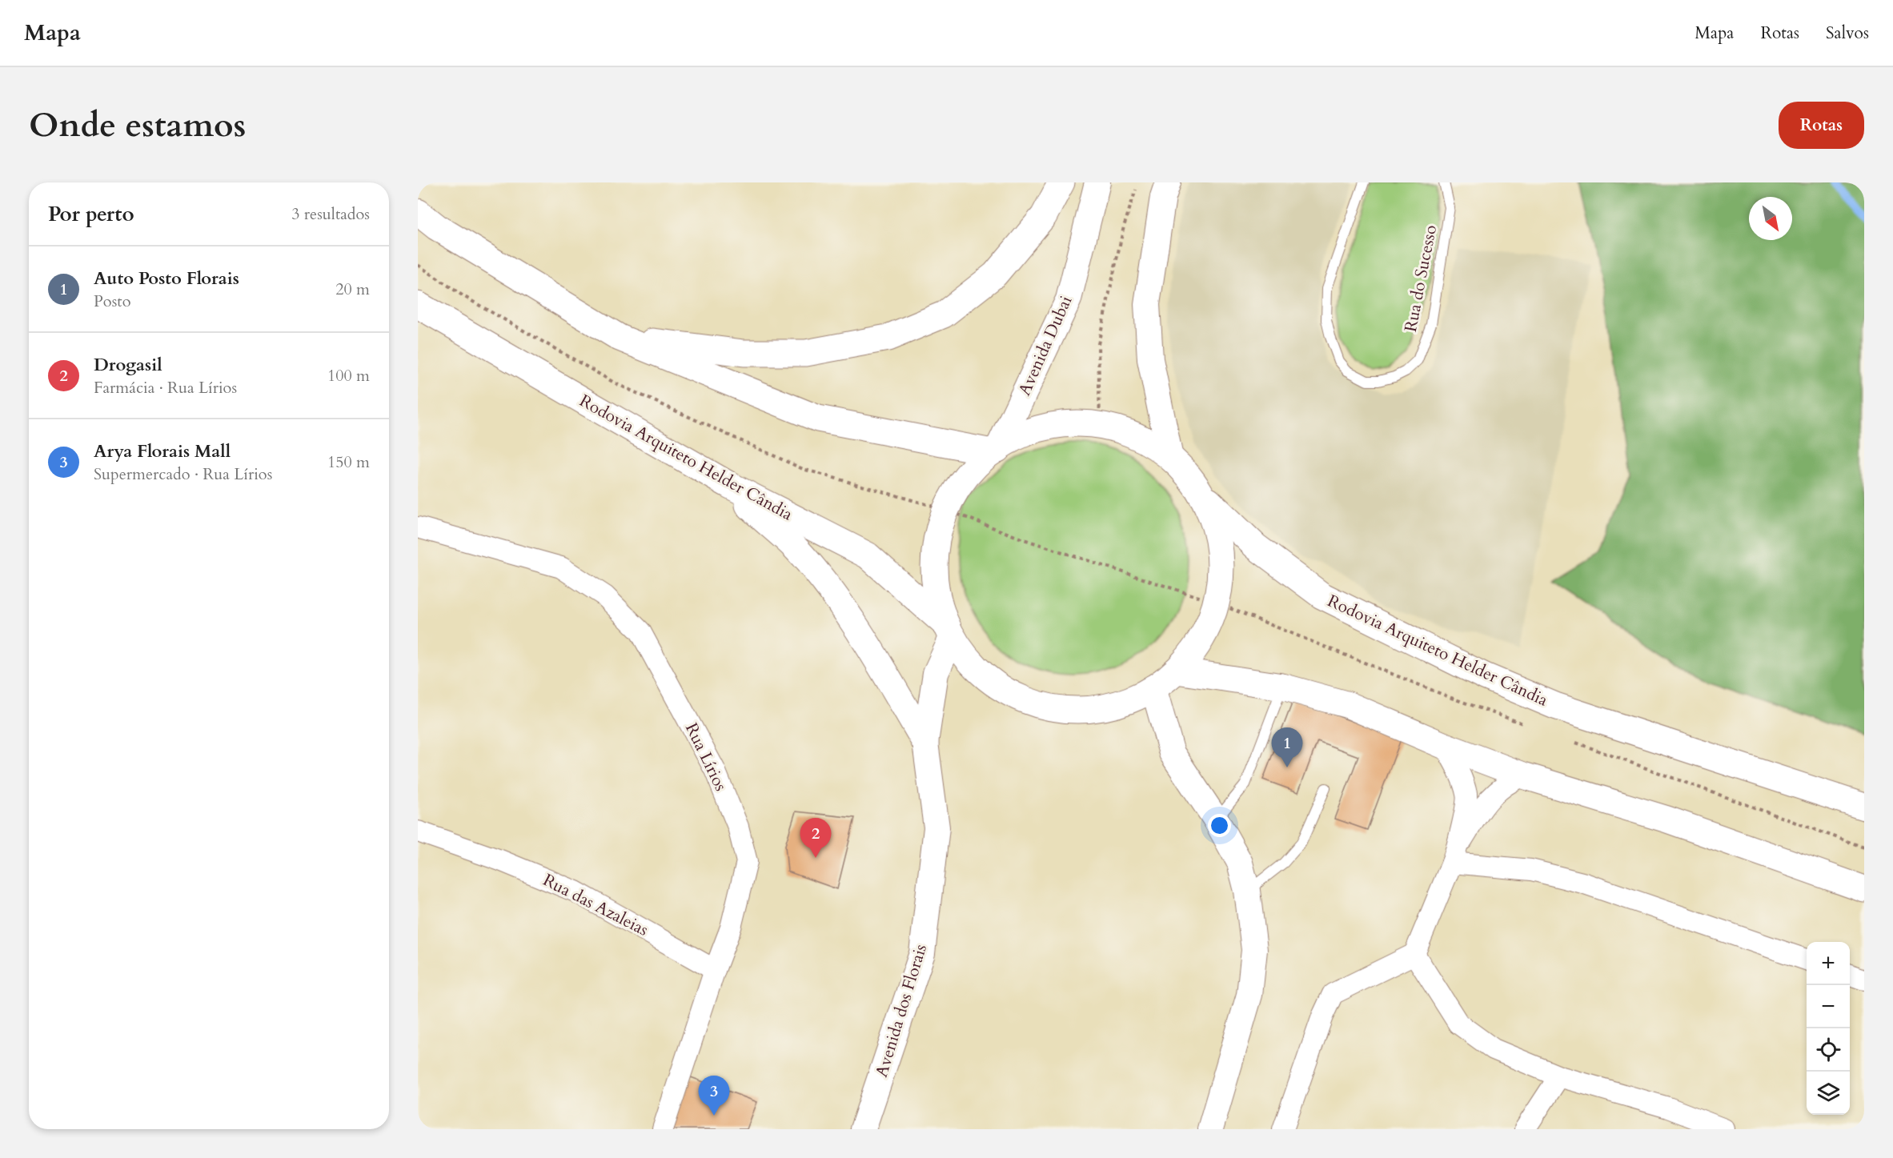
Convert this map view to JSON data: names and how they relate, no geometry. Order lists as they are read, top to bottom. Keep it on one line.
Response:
{"streets":{"main road":["Rodovia Arquiteto Helder Cândia"],"street":["Avenida Dubai","Rua Lírios","Rua das Azaleias","Avenida dos Florais"],"lane":["Rua do Sucesso"]},"crossings":[["Rodovia Arquiteto Helder Cândia","Avenida dos Florais"],["Rua Lírios","Rua das Azaleias"]],"north":"bottom right","page":{"header":"Mapa","nav":["Mapa","Rotas","Salvos"],"buttons":"Rotas","title":"Onde estamos","heading":["Por perto","3 resultados"],"list":[{"mark":"1","name":"Auto Posto Florais","note":"Posto","value":"20 m"},{"mark":"2","name":"Drogasil","note":"Farmácia · Rua Lírios","value":"100 m"},{"mark":"3","name":"Arya Florais Mall","note":"Supermercado · Rua Lírios","value":"150 m"}],"pins":["1","2","3"],"map_buttons":["+","−"]}}
